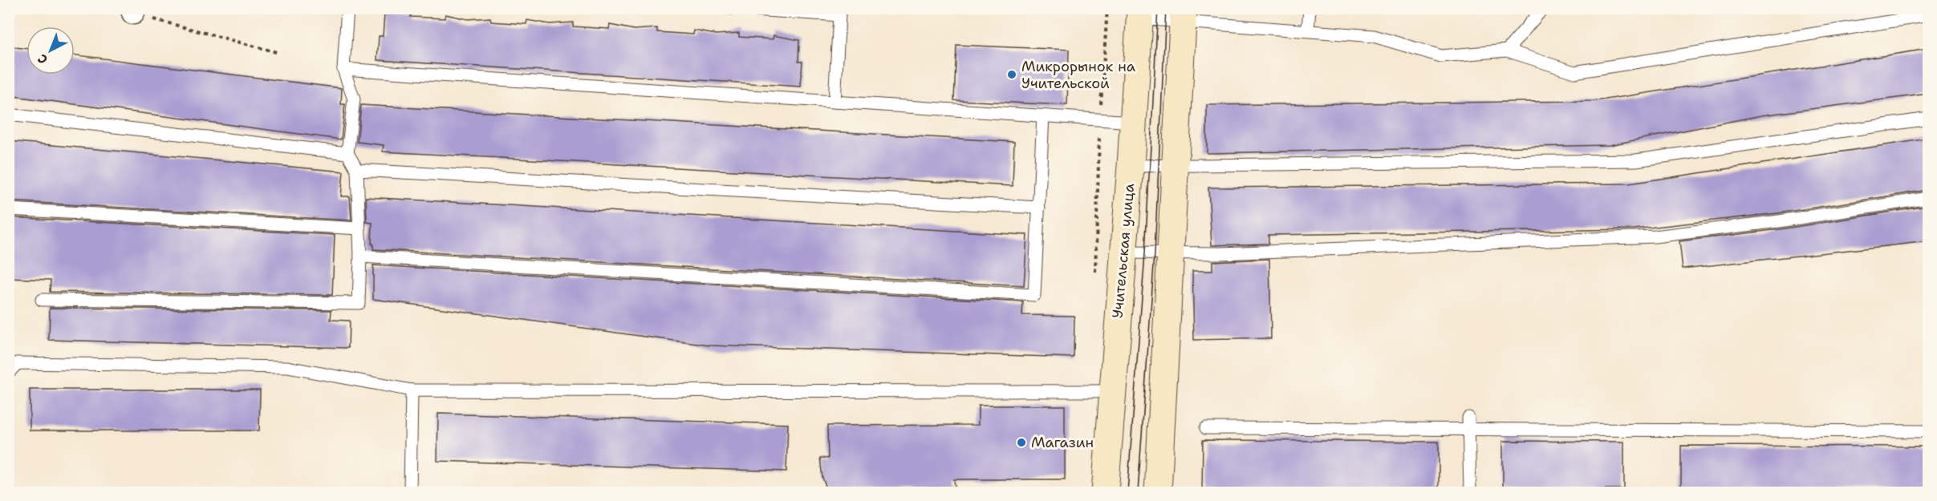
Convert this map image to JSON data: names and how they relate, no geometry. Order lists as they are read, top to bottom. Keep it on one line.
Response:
{"streets":{"main road":["Учительская улица"]},"places":["Микрорынок на Учительской","Магазин"],"north":"bottom left"}
